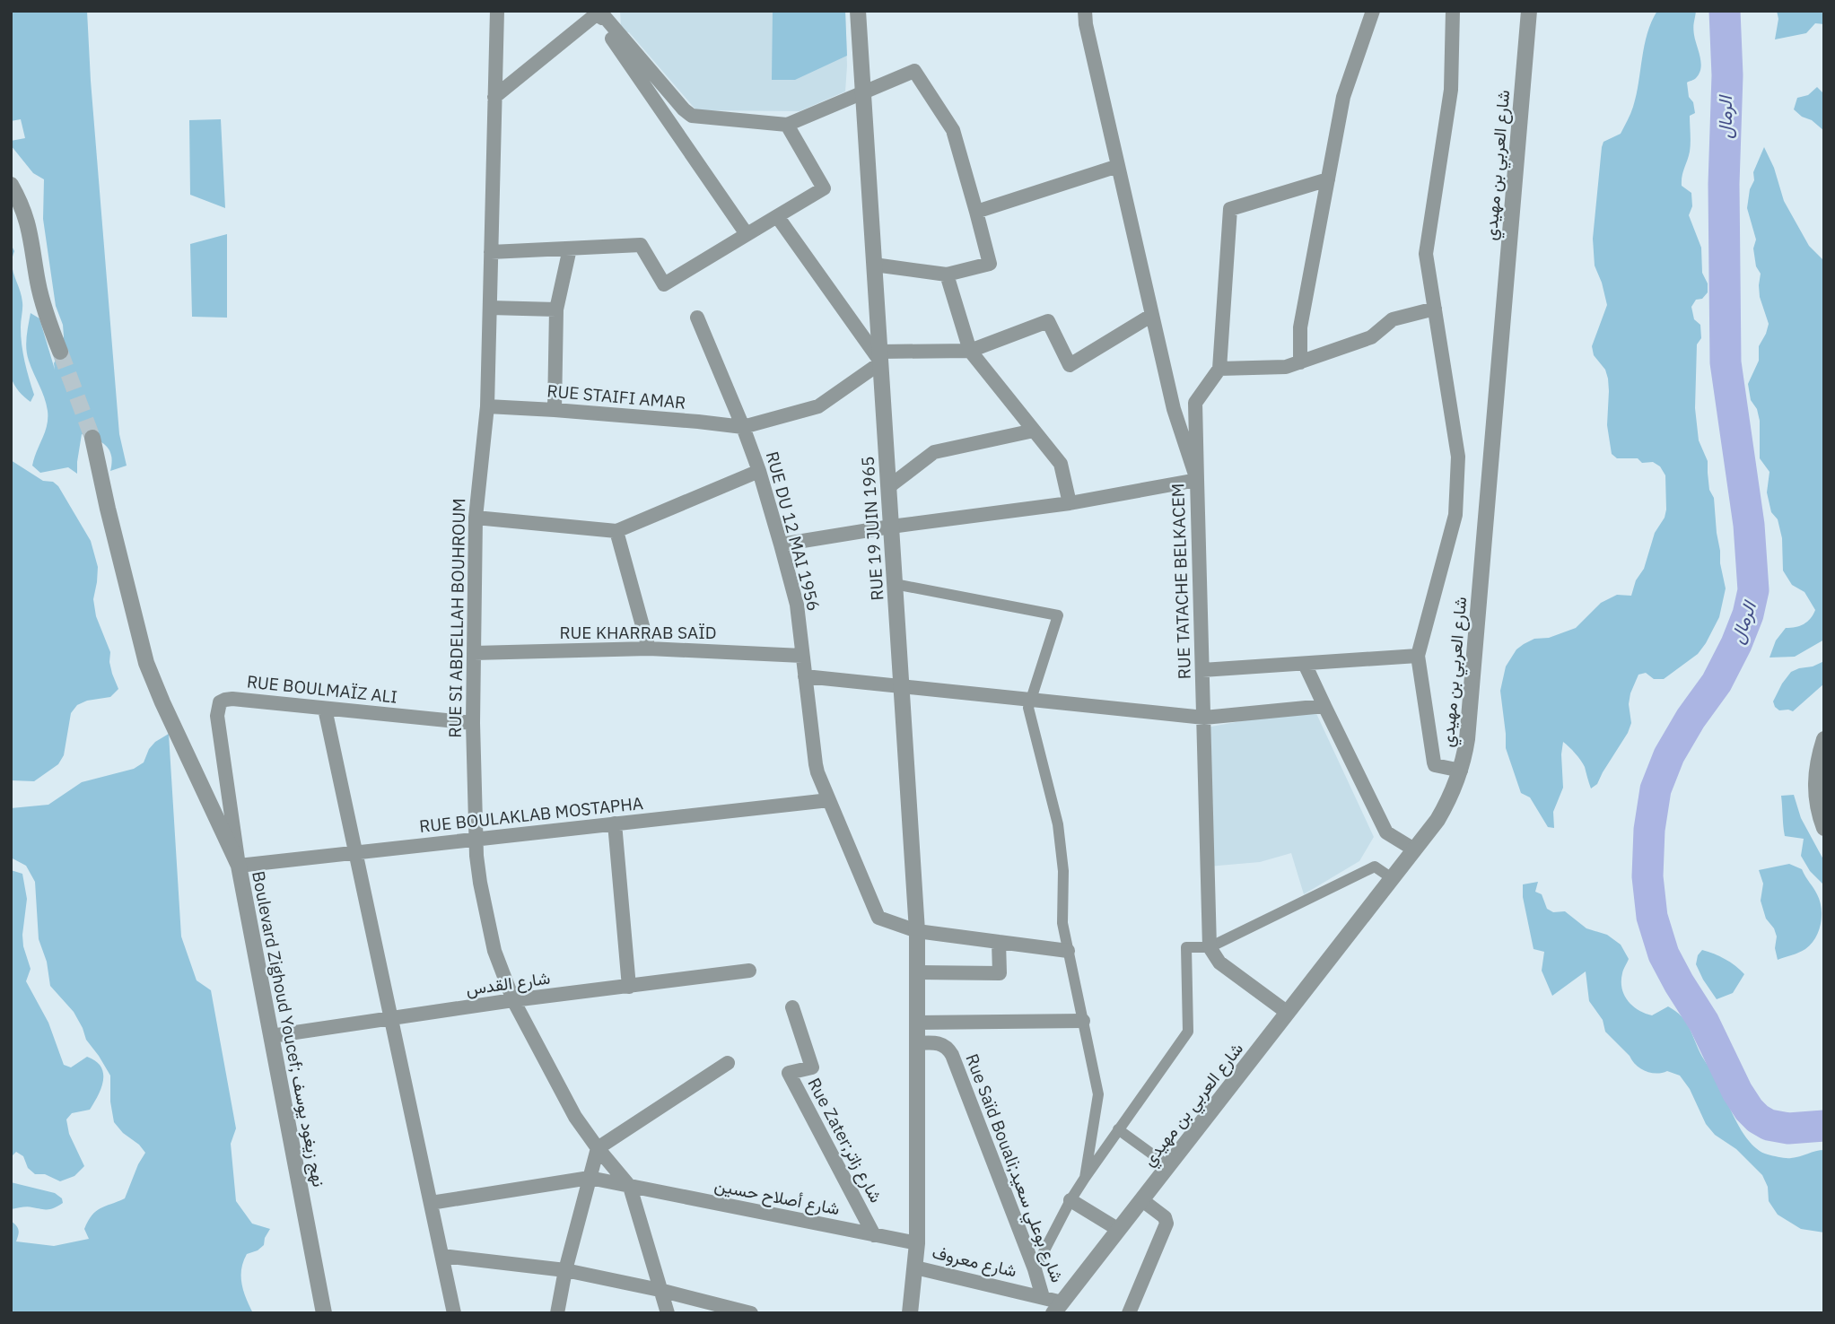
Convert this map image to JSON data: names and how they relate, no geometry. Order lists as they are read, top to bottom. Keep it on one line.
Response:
{"streets":{"street":["شارع العربي بن مهيدي","RUE STAIFI AMAR","RUE 19 JUIN 1965","RUE DU 12 MAI 1956","RUE TATACHE BELKACEM","RUE SI ABDELLAH BOUHROUM","RUE KHARRAB SAÏD","RUE BOULMAÏZ ALI","RUE BOULAKLAB MOSTAPHA","شارع القدس","Boulevard Zighoud Youcef; نهج زيغود يوسف","Rue Zater;شارع زاتر","Rue Saïd Bouali;شارع بوعلي سعيد","شارع أصلاح حسين","شارع معروف"]},"crossings":[["شارع العربي بن مهيدي","شارع معروف"],["RUE STAIFI AMAR","RUE DU 12 MAI 1956"],["RUE STAIFI AMAR","RUE SI ABDELLAH BOUHROUM"],["RUE 19 JUIN 1965","RUE DU 12 MAI 1956"],["RUE 19 JUIN 1965","Rue Saïd Bouali;شارع بوعلي سعيد"],["RUE 19 JUIN 1965","شارع أصلاح حسين"],["RUE 19 JUIN 1965","شارع معروف"],["RUE DU 12 MAI 1956","RUE KHARRAB SAÏD"],["RUE DU 12 MAI 1956","RUE BOULAKLAB MOSTAPHA"],["RUE SI ABDELLAH BOUHROUM","RUE KHARRAB SAÏD"],["RUE SI ABDELLAH BOUHROUM","RUE BOULMAÏZ ALI"],["RUE SI ABDELLAH BOUHROUM","RUE BOULAKLAB MOSTAPHA"],["RUE SI ABDELLAH BOUHROUM","شارع القدس"],["RUE SI ABDELLAH BOUHROUM","شارع أصلاح حسين"],["RUE BOULMAÏZ ALI","RUE BOULAKLAB MOSTAPHA"],["RUE BOULMAÏZ ALI","Boulevard Zighoud Youcef; نهج زيغود يوسف"],["RUE BOULAKLAB MOSTAPHA","Boulevard Zighoud Youcef; نهج زيغود يوسف"],["شارع القدس","Boulevard Zighoud Youcef; نهج زيغود يوسف"],["Rue Zater;شارع زاتر","شارع أصلاح حسين"],["Rue Saïd Bouali;شارع بوعلي سعيد","شارع معروف"]],"water":["الرمال"]}
